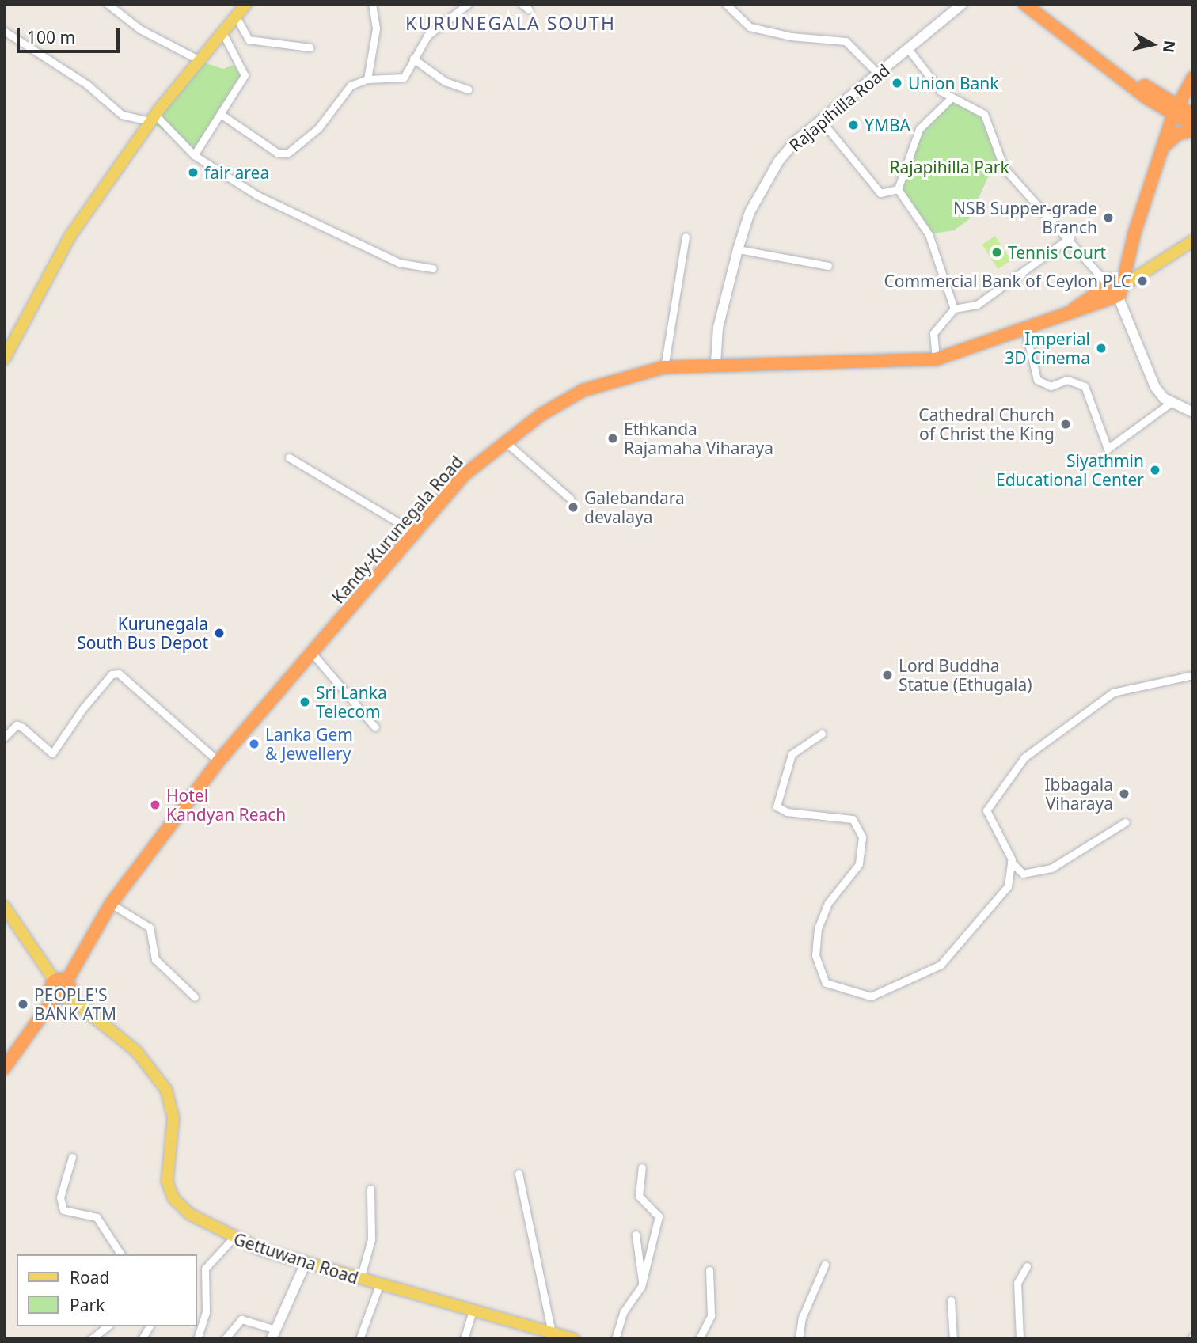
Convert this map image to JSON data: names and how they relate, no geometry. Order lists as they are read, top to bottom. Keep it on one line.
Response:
{"streets":{"highway":["Kandy-Kurunegala Road"],"main road":["Gettuwana Road"],"street":["Rajapihilla Road"]},"crossings":[["Rajapihilla Road","Kandy-Kurunegala Road"]],"districts":["KURUNEGALA SOUTH"],"parks":["Rajapihilla Park"],"places":["Union Bank","YMBA","fair area","NSB Supper-grade Branch","Tennis Court","Commercial Bank of Ceylon PLC","Imperial 3D Cinema","Cathedral Church of Christ the King","Ethkanda Rajamaha Viharaya","Siyathmin Educational Center","Galebandara devalaya","Kurunegala South Bus Depot","Lord Buddha Statue (Ethugala)","Sri Lanka Telecom","Lanka Gem & Jewellery","Ibbagala Viharaya","Hotel Kandyan Reach","PEOPLE'S BANK ATM"],"legend":["Road","Park"],"scale_bar":"100 m","north":"right"}
